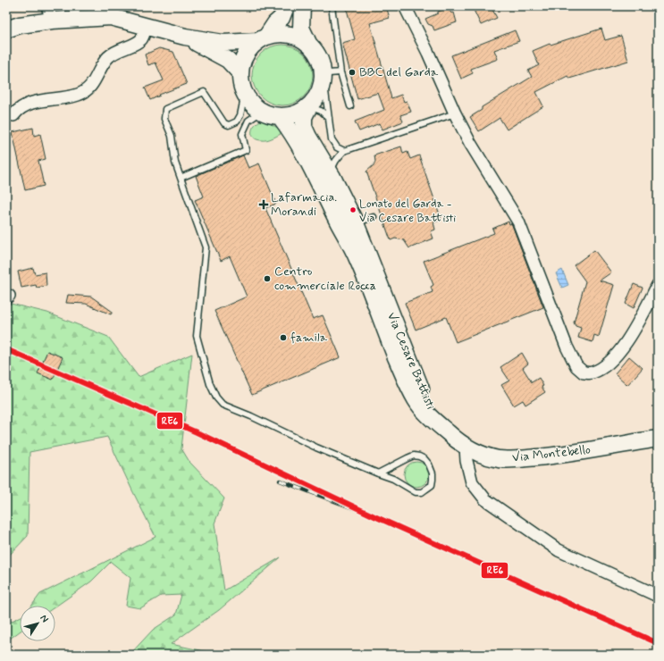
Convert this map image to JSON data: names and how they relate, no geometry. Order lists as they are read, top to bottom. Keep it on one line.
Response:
{"streets":{"street":["Via Cesare Battisti","Via Montebello"]},"crossings":[["Via Cesare Battisti","Via Montebello"]],"places":{"other":["BBC del Garda","Lonato del Garda - Via Cesare Battisti","Centro commerciale Rocca","famila"],"health":["Lafarmacia. Morandi"]},"lines":["transit line RE6"],"north":"top right"}
